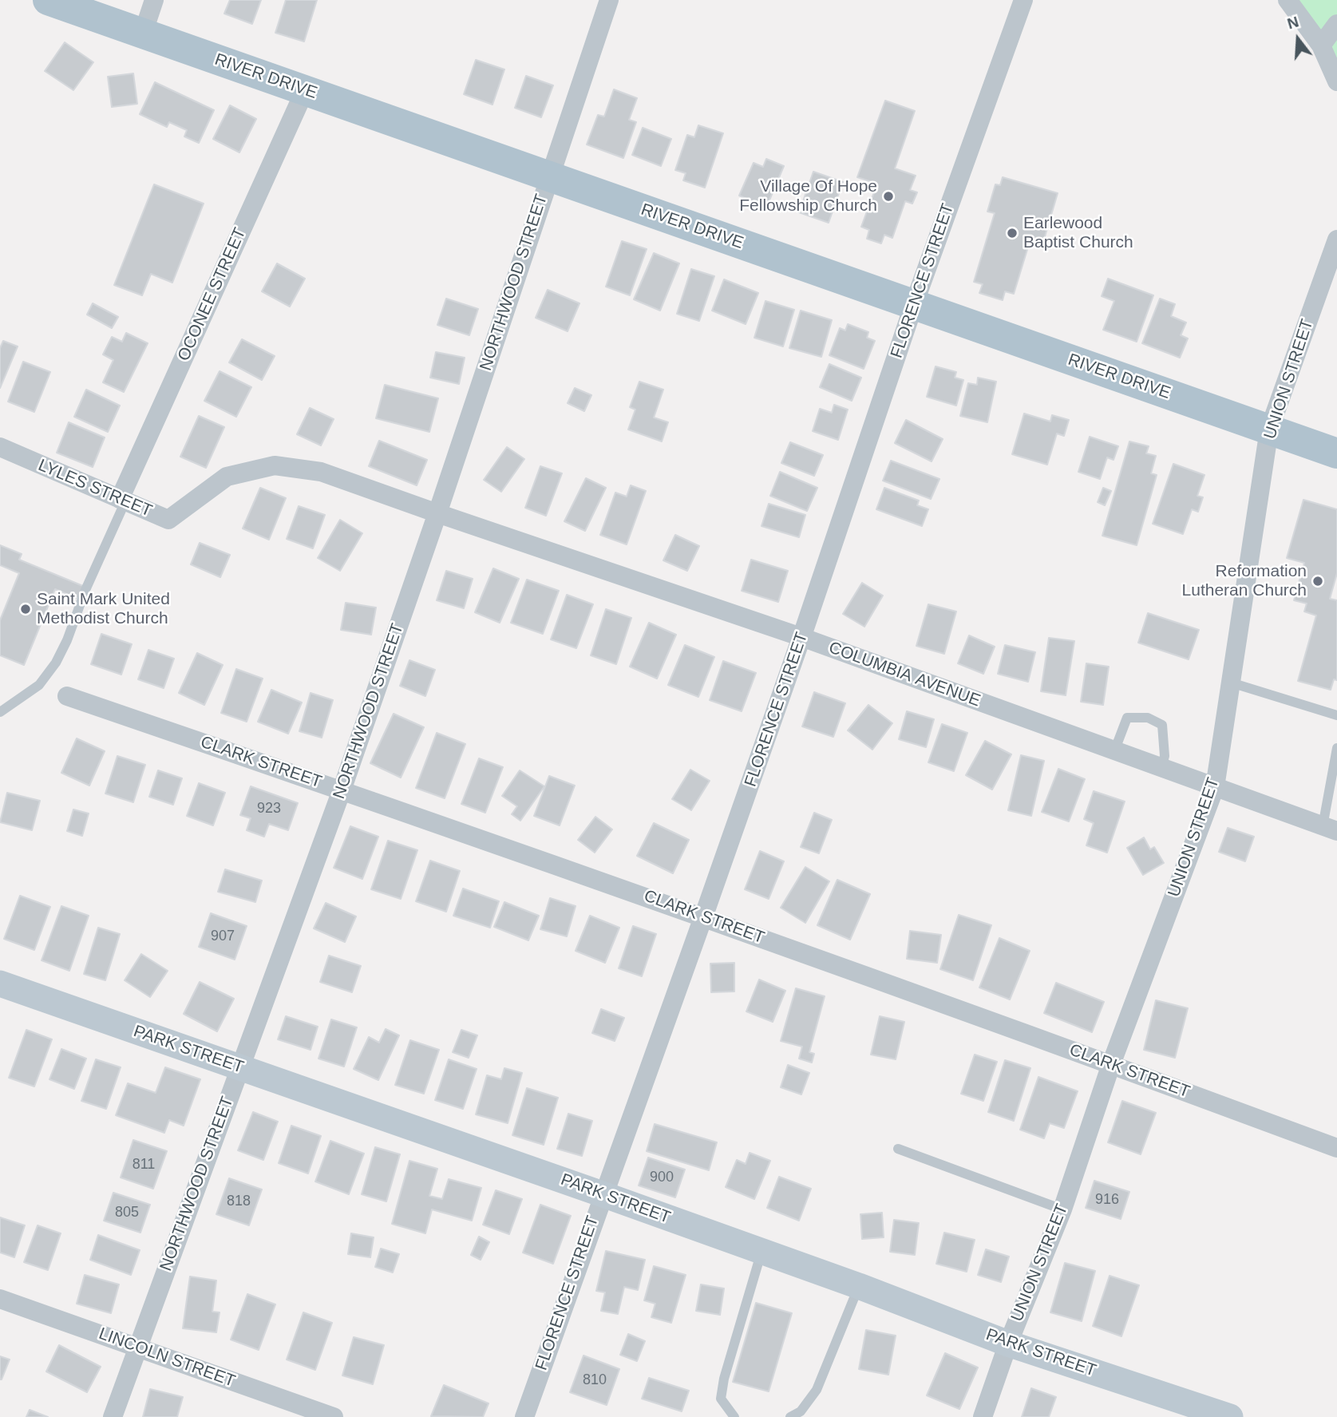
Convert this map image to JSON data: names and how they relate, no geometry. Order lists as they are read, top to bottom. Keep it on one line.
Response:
{"streets":{"main road":["RIVER DRIVE"],"street":["FLORENCE STREET","NORTHWOOD STREET","OCONEE STREET","UNION STREET","LYLES STREET","COLUMBIA AVENUE","CLARK STREET","PARK STREET","LINCOLN STREET"]},"crossings":[["RIVER DRIVE","FLORENCE STREET"],["RIVER DRIVE","NORTHWOOD STREET"],["RIVER DRIVE","OCONEE STREET"],["RIVER DRIVE","UNION STREET"],["FLORENCE STREET","COLUMBIA AVENUE"],["FLORENCE STREET","CLARK STREET"],["FLORENCE STREET","PARK STREET"],["NORTHWOOD STREET","LYLES STREET"],["NORTHWOOD STREET","COLUMBIA AVENUE"],["NORTHWOOD STREET","CLARK STREET"],["NORTHWOOD STREET","PARK STREET"],["NORTHWOOD STREET","LINCOLN STREET"],["OCONEE STREET","LYLES STREET"],["UNION STREET","COLUMBIA AVENUE"],["UNION STREET","CLARK STREET"],["UNION STREET","PARK STREET"],["LYLES STREET","COLUMBIA AVENUE"]],"places":["Village Of Hope Fellowship Church","Earlewood Baptist Church","Reformation Lutheran Church","Saint Mark United Methodist Church"],"house_numbers":["923","907","811","900","916","818","805","810"],"north":"top"}
